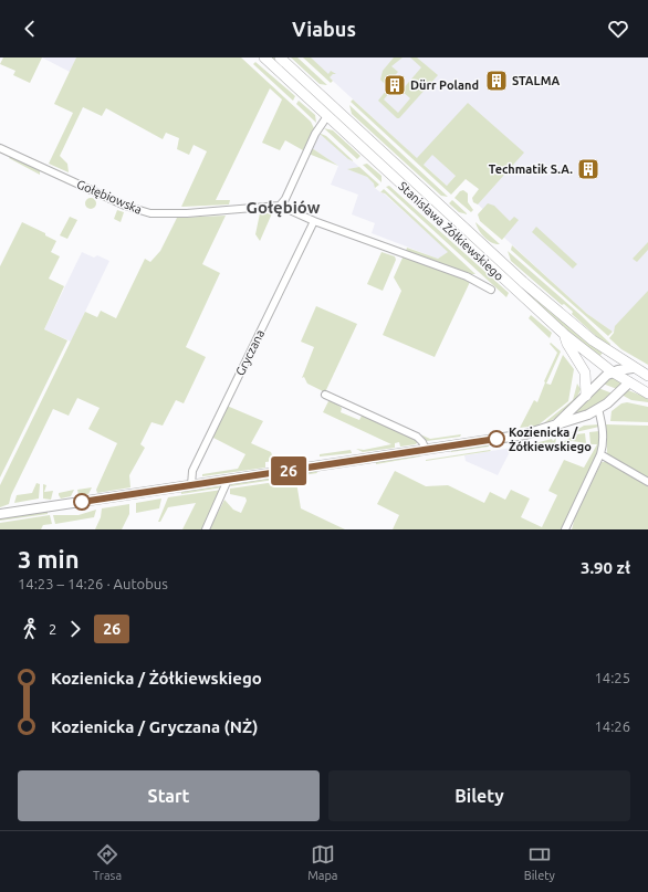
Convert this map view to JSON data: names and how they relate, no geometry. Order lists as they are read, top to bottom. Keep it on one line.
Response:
{"streets":{"main road":["Stanisława Żółkiewskiego"],"street":["Gołębiowska","Gryczana"]},"crossings":[["Gołębiowska","Gryczana"]],"districts":["Gołębiów"],"places":{"building":["STALMA","Dürr Poland","Techmatik S.A."],"other":["Kozienicka / Żółkiewskiego"]},"lines":["bus line 26"],"page":{"header":"Viabus","on_map":"26","heading":["3 min","14:23 – 14:26 · Autobus","3.90 zł"],"legs":["2","26"],"list":[{"name":"Kozienicka / Żółkiewskiego","value":"14:25"},{"name":"Kozienicka / Gryczana (NŻ)","value":"14:26"}],"buttons":["Start","Bilety"],"tabs":["Trasa","Mapa","Bilety"]}}
